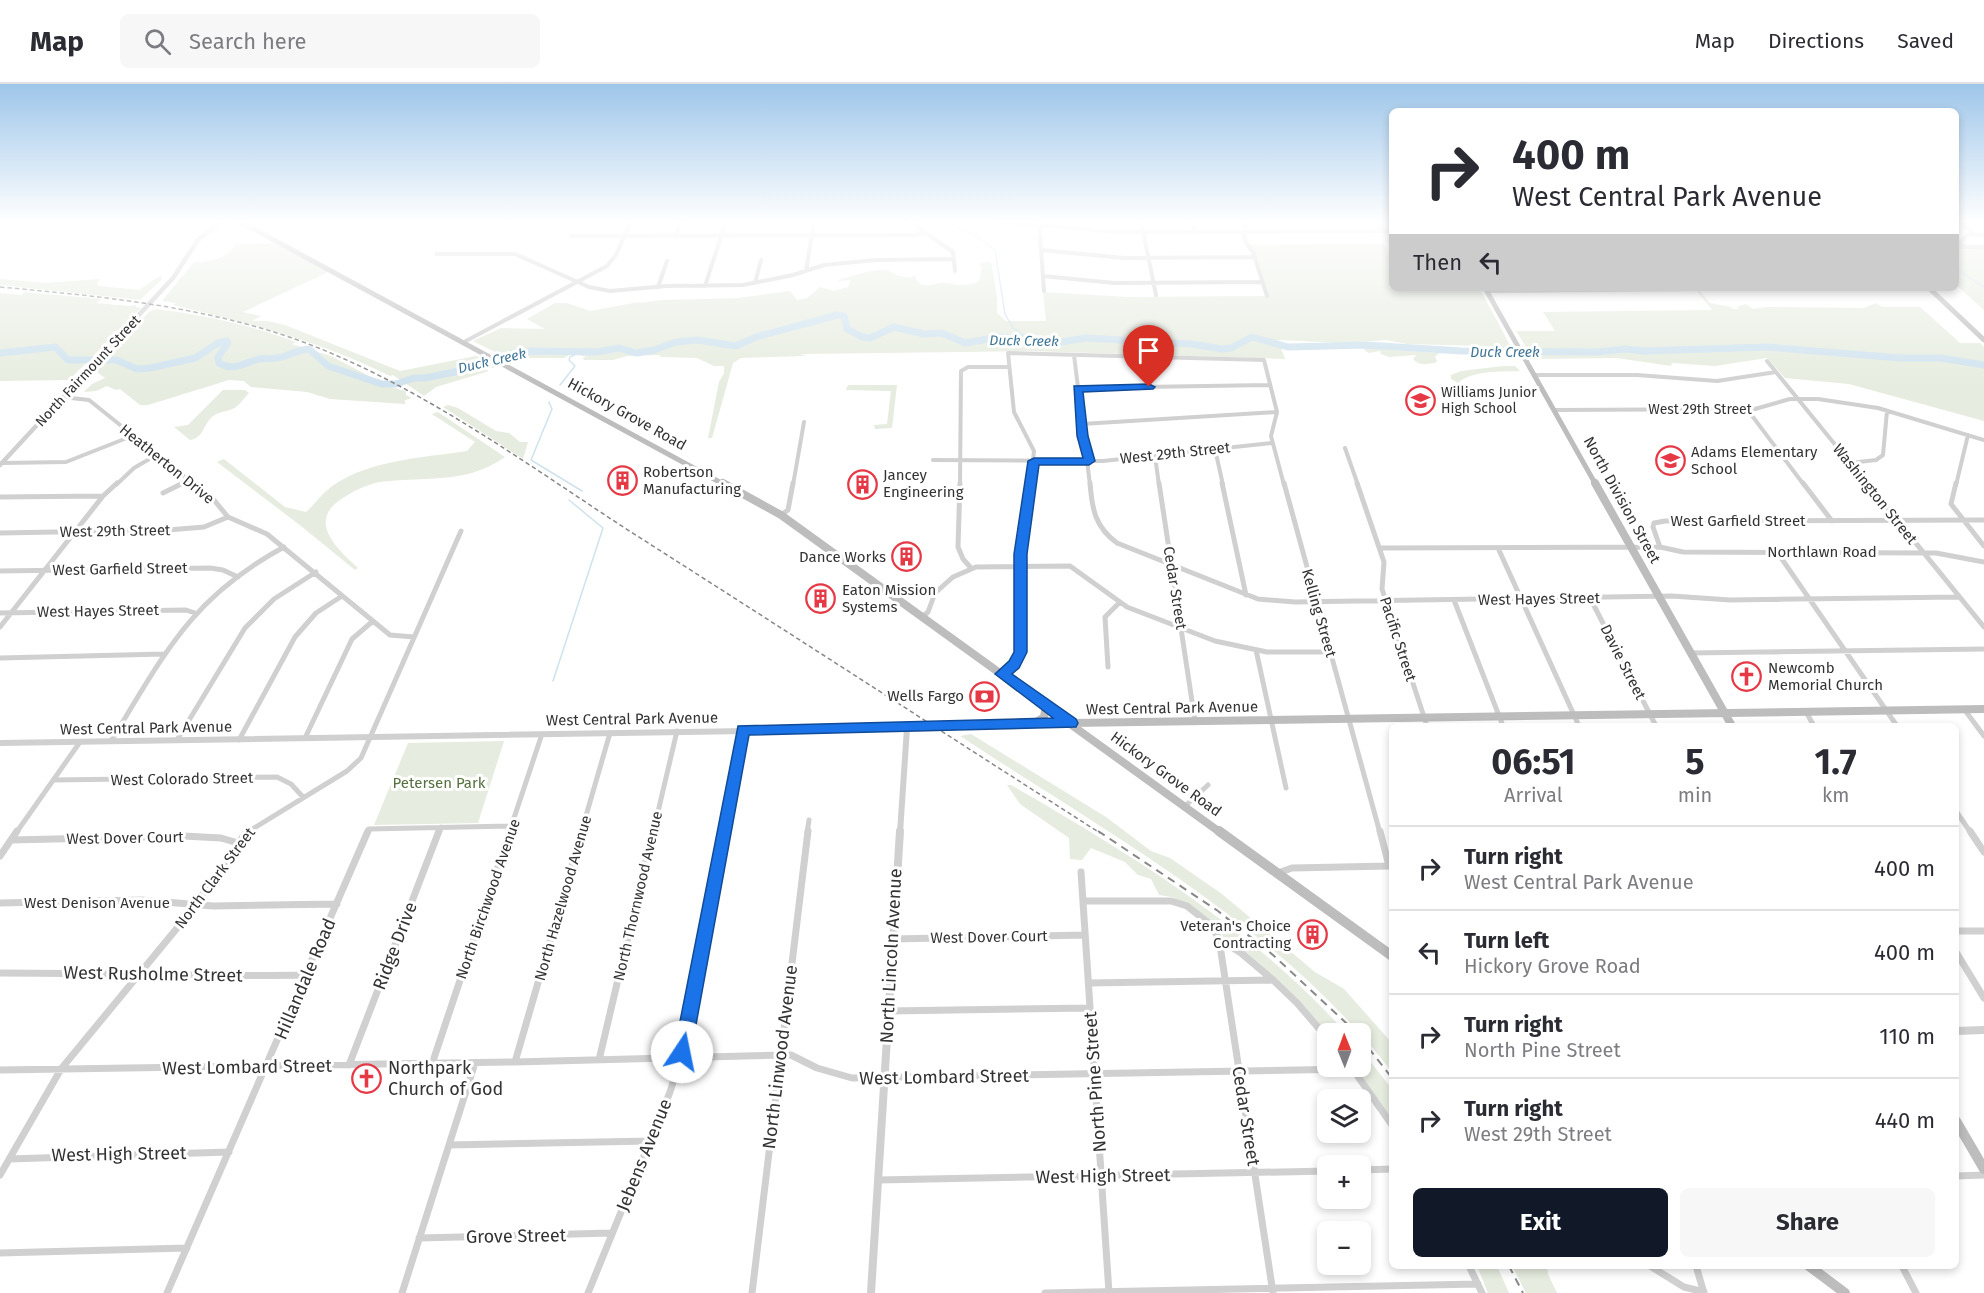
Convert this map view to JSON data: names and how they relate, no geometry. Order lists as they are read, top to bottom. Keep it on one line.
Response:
{"streets":{"main road":["Hickory Grove Road","North Division Street","West Central Park Avenue"],"street":["North Fairmount Street","West 29th Street","Heatherton Drive","Washington Street","West Garfield Street","Northlawn Road","Cedar Street","West Hayes Street","Kelling Street","Pacific Street","Davie Street","West Colorado Street","West Dover Court","North Clark Street","North Thornwood Avenue","North Hazelwood Avenue","North Birchwood Avenue","West Denison Avenue","Ridge Drive","North Lincoln Avenue","West Rusholme Street","Hillandale Road","North Linwood Avenue","West Lombard Street","North Pine Street","West High Street","Jebens Avenue","Grove Street"]},"crossings":[["North Fairmount Street","Heatherton Drive"],["West 29th Street","Heatherton Drive"],["West 29th Street","Washington Street"],["West 29th Street","North Division Street"],["West 29th Street","Cedar Street"],["West 29th Street","West Hayes Street"],["West 29th Street","Kelling Street"],["Hickory Grove Road","West Central Park Avenue"],["Heatherton Drive","North Clark Street"],["Washington Street","West Garfield Street"],["Washington Street","Northlawn Road"],["Washington Street","West Hayes Street"],["North Division Street","West Garfield Street"],["North Division Street","West Hayes Street"],["North Division Street","West Central Park Avenue"],["West Garfield Street","Northlawn Road"],["West Garfield Street","Pacific Street"],["Cedar Street","West Hayes Street"],["Cedar Street","West Central Park Avenue"],["Cedar Street","West Lombard Street"],["Cedar Street","West High Street"],["West Hayes Street","Kelling Street"],["West Hayes Street","Pacific Street"],["West Hayes Street","Davie Street"],["Kelling Street","West Central Park Avenue"],["Pacific Street","West Central Park Avenue"],["Davie Street","West Central Park Avenue"],["West Central Park Avenue","North Clark Street"],["West Central Park Avenue","North Thornwood Avenue"],["West Central Park Avenue","North Hazelwood Avenue"],["West Central Park Avenue","North Birchwood Avenue"],["West Central Park Avenue","North Lincoln Avenue"],["West Central Park Avenue","Jebens Avenue"],["West Colorado Street","North Clark Street"],["West Dover Court","North Clark Street"],["West Dover Court","North Lincoln Avenue"],["West Dover Court","North Pine Street"],["North Clark Street","West Denison Avenue"],["North Clark Street","West Rusholme Street"],["North Clark Street","West Lombard Street"],["North Clark Street","West High Street"],["North Thornwood Avenue","West Lombard Street"],["North Hazelwood Avenue","West Lombard Street"],["North Birchwood Avenue","West Lombard Street"],["West Denison Avenue","Hillandale Road"],["Ridge Drive","West Lombard Street"],["North Lincoln Avenue","West Lombard Street"],["North Lincoln Avenue","West High Street"],["West Rusholme Street","Hillandale Road"],["Hillandale Road","West Lombard Street"],["Hillandale Road","West High Street"],["North Linwood Avenue","West Lombard Street"],["West Lombard Street","North Pine Street"],["West Lombard Street","Jebens Avenue"],["North Pine Street","West High Street"],["Jebens Avenue","Grove Street"]],"water":["Duck Creek"],"parks":["Petersen Park"],"places":{"school or university":["Williams Junior High School","Adams Elementary School"],"building":["Robertson Manufacturing","Jancey Engineering","Dance Works","Eaton Mission Systems","Veteran's Choice Contracting"],"church":["Newcomb Memorial Church","Northpark Church of God"],"bank":["Wells Fargo"]},"north":"top","page":{"header":"Map","search":"Search here","nav":["Map","Directions","Saved"],"turn":["400 m","West Central Park Avenue"],"then":"Then","eta":["06:51","Arrival","5","min","1.7","km"],"list":[{"name":"Turn right","note":"West Central Park Avenue","value":"400 m"},{"name":"Turn left","note":"Hickory Grove Road","value":"400 m"},{"name":"Turn right","note":"North Pine Street","value":"110 m"},{"name":"Turn right","note":"West 29th Street","value":"440 m"}],"map_buttons":["+","−"],"buttons":["Exit","Share"]}}
